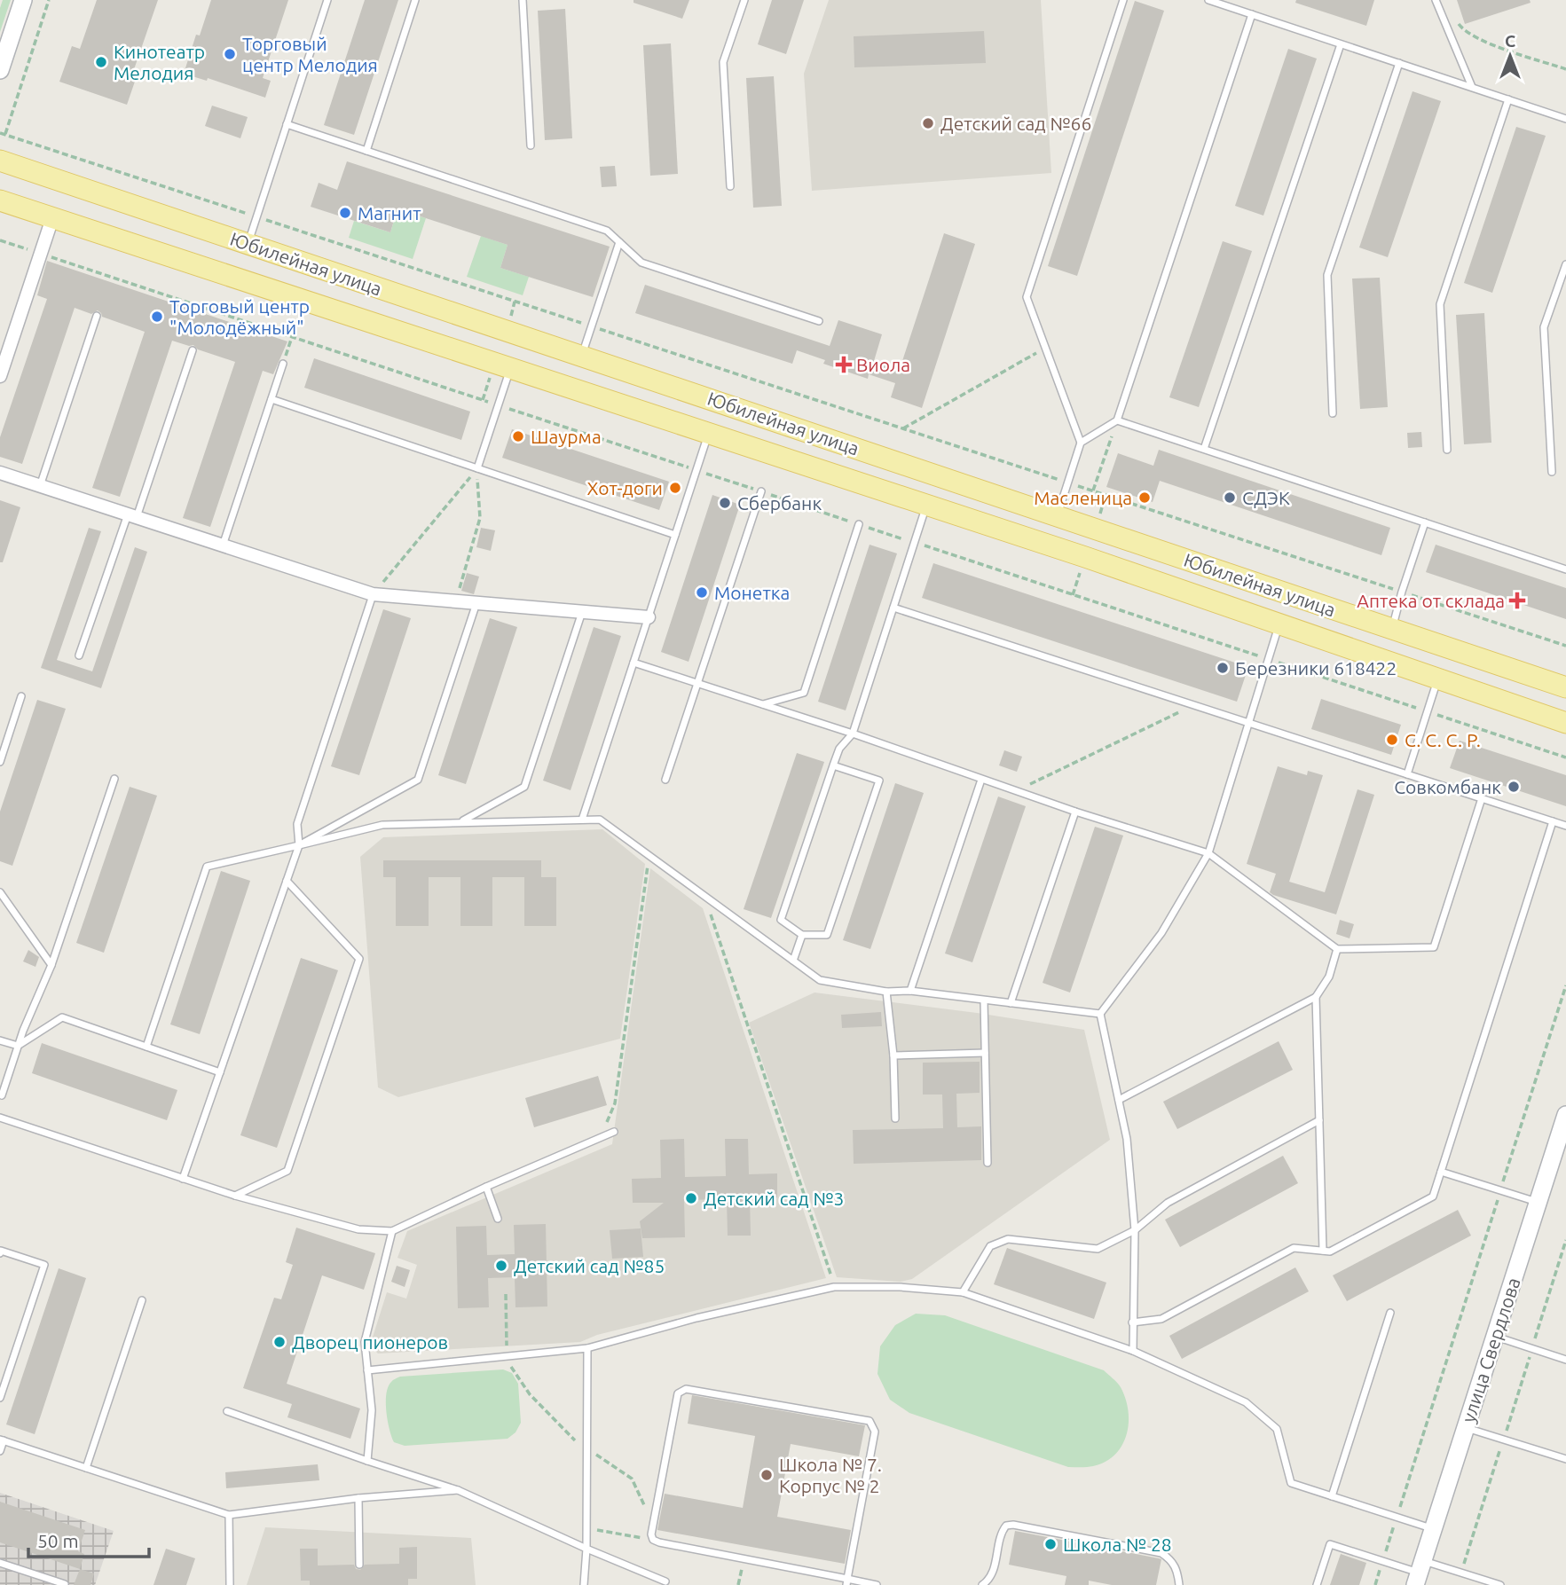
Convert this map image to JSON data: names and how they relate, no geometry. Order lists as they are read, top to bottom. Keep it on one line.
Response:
{"streets":{"main road":["Юбилейная улица","улица Свердлова"]},"places":{"other":["Торговый центр Мелодия","Кинотеатр Мелодия","Детский сад №66","Магнит","Торговый центр \"Молодёжный\"","Шаурма","Хот-доги","Масленица","СДЭК","Сбербанк","Монетка","Березники 618422","С. С. С. Р.","Совкомбанк","Детский сад №3","Детский сад №85","Дворец пионеров","Школа № 7. Корпус № 2","Школа № 28"],"health":["Виола","Аптека от склада"]},"scale_bar":"50 m","north":"top"}
